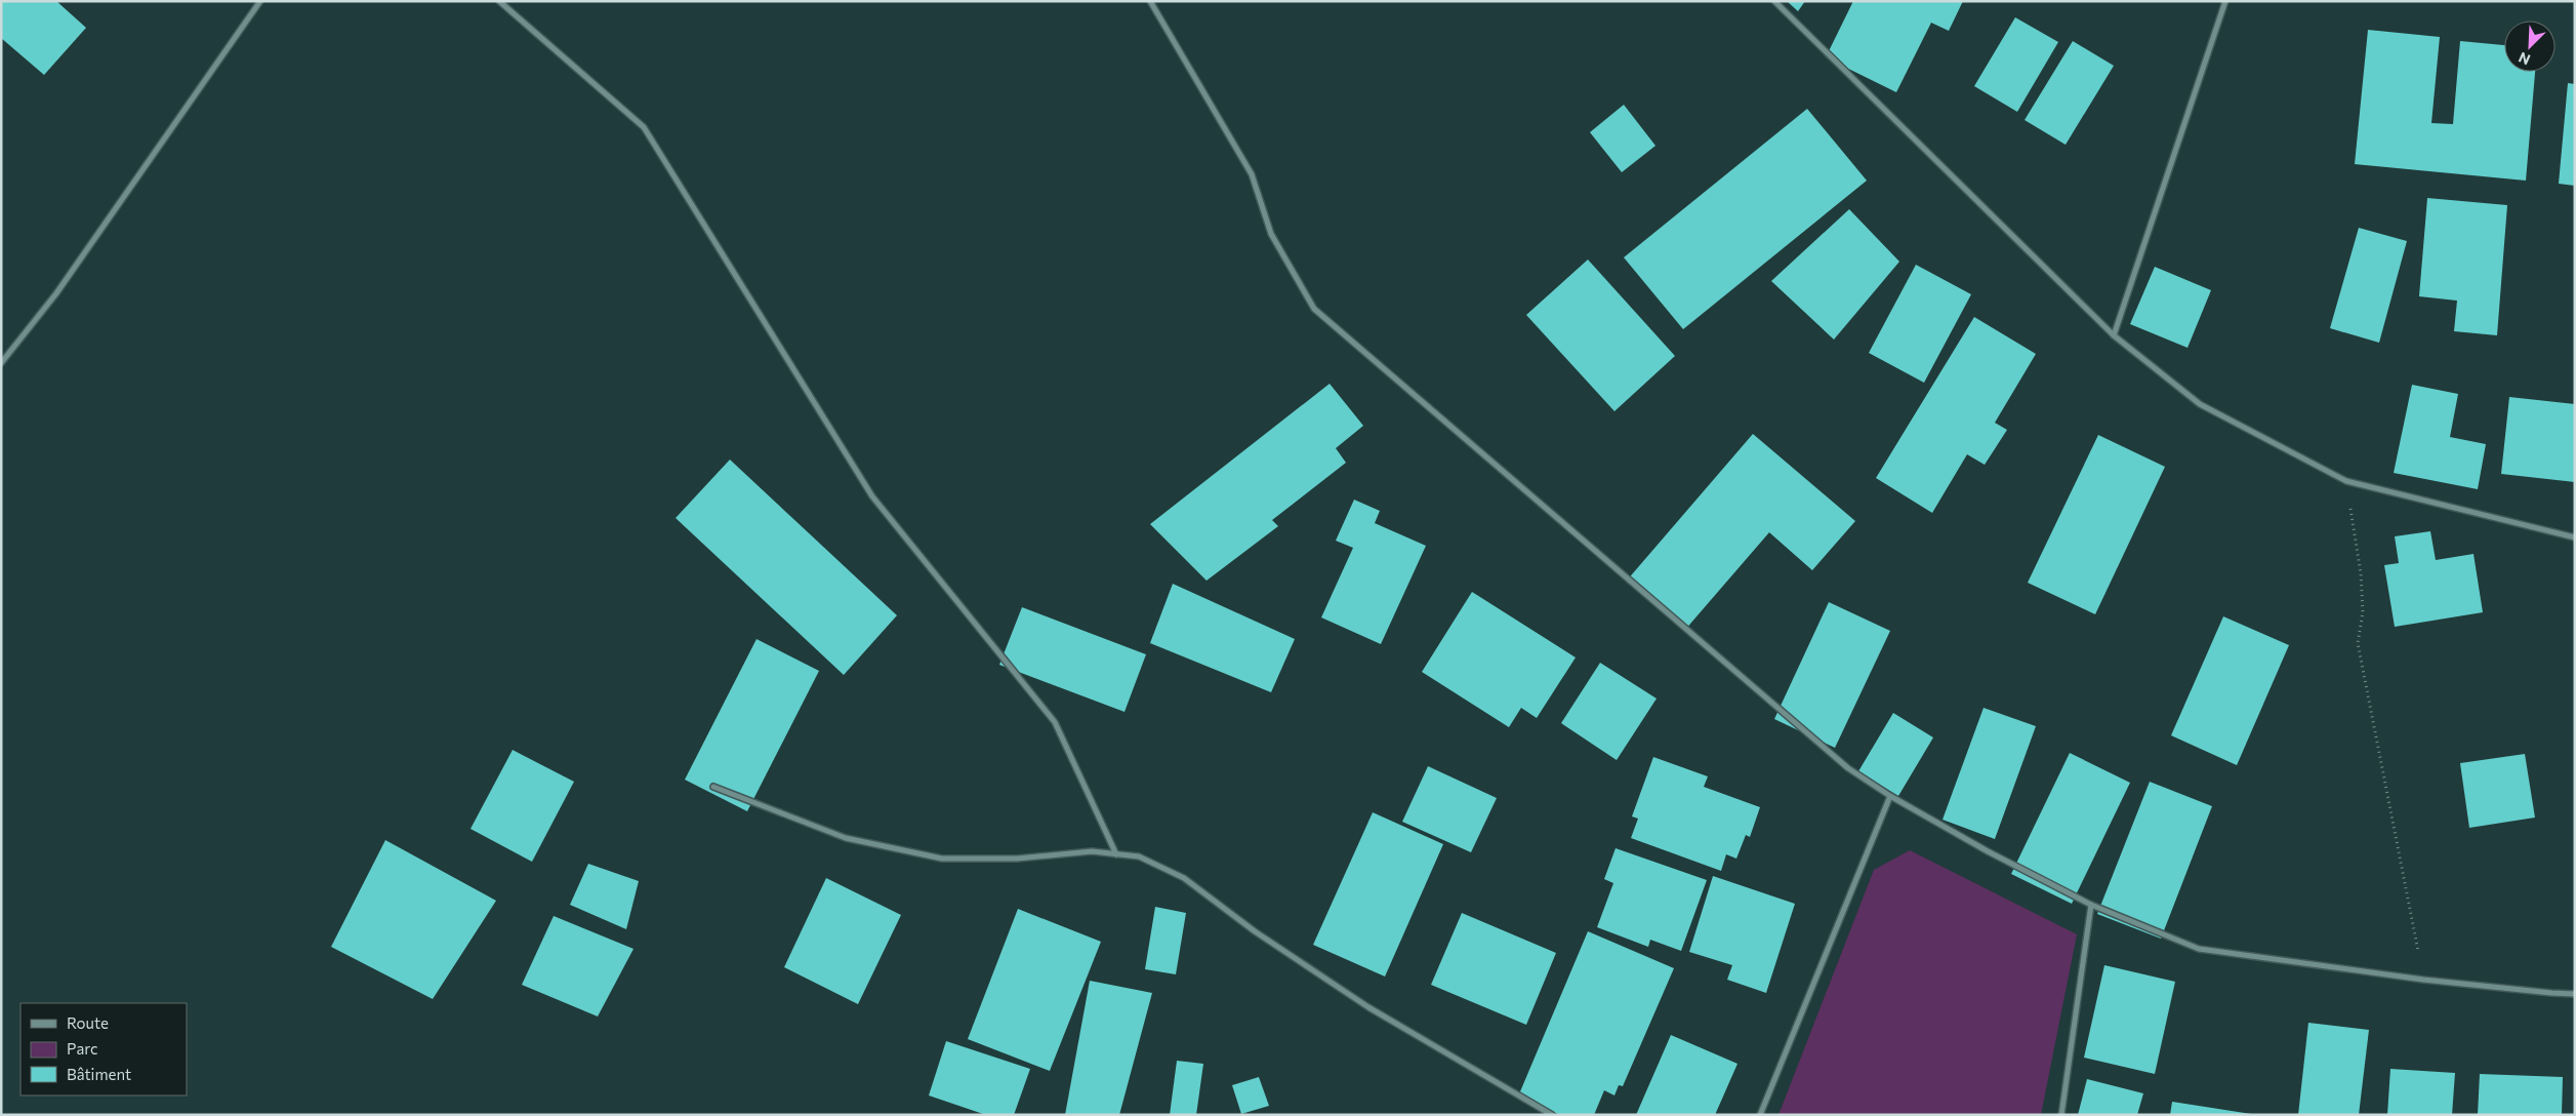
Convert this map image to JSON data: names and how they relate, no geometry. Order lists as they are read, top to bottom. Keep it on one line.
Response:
{"legend":["Route","Parc","Bâtiment"],"north":"bottom left"}
